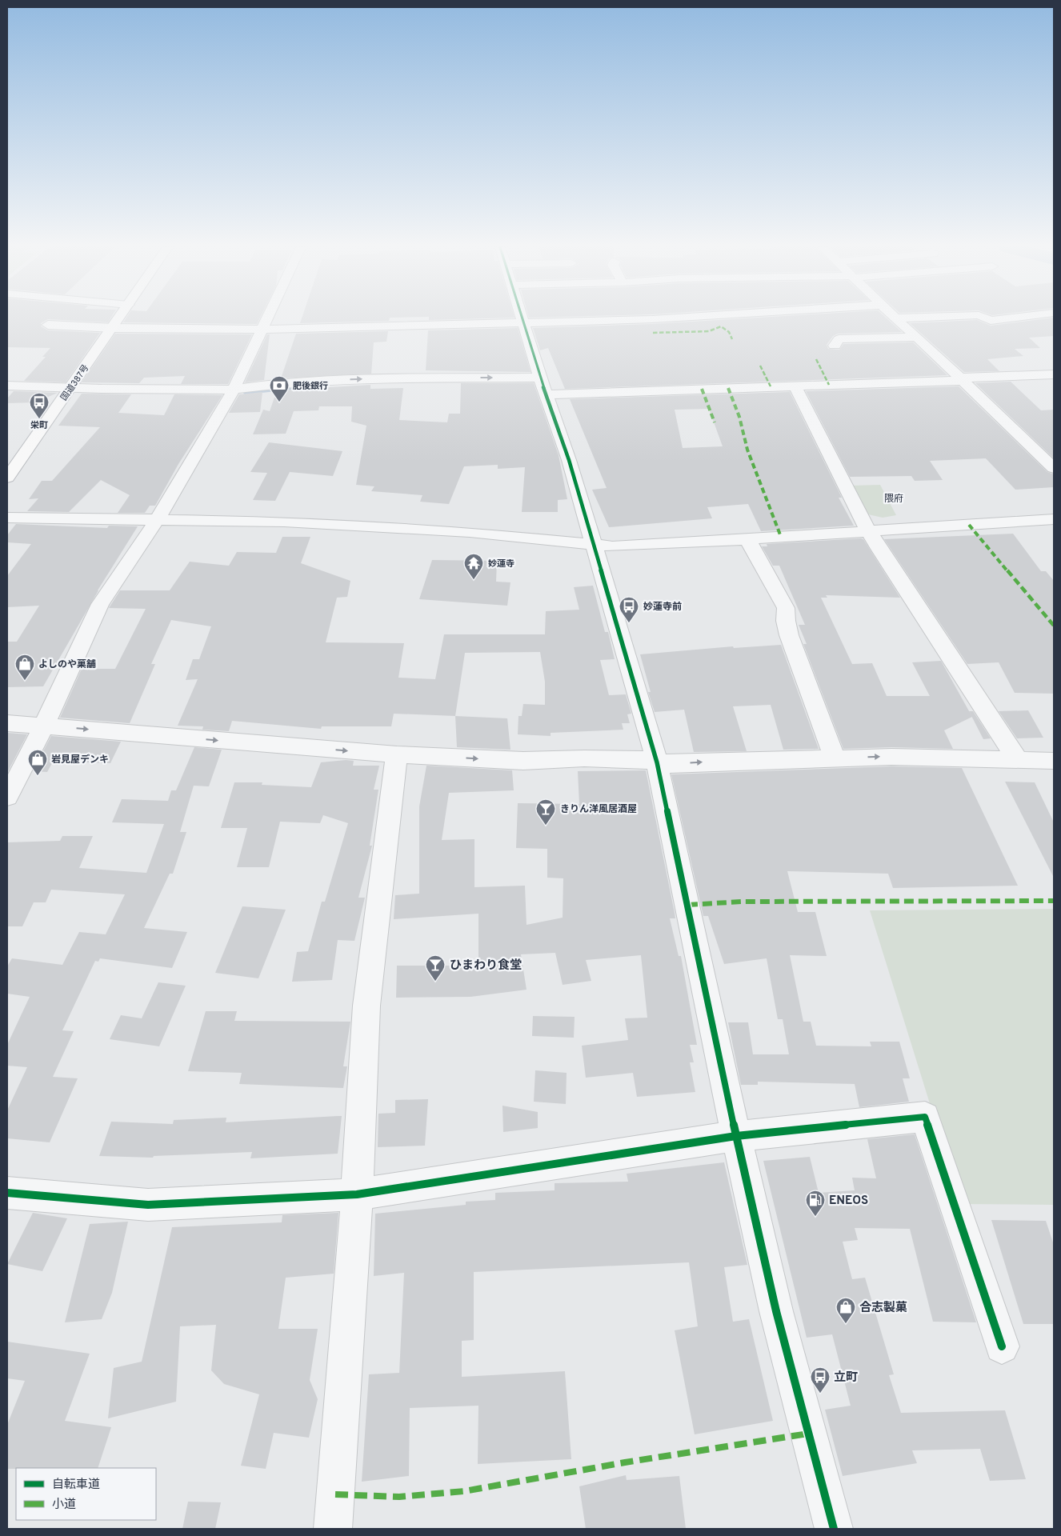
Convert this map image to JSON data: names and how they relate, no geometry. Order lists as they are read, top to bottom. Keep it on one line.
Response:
{"streets":{"highway":["国道387号"]},"districts":["隈府"],"places":{"bank":["肥後銀行"],"bus stop":["栄町","妙蓮寺前","立町"],"temple":["妙蓮寺"],"shop":["よしのや菓舗","岩見屋デンキ","合志製菓"],"bar":["きりん洋風居酒屋","ひまわり食堂"],"fuel station":["ENEOS"]},"legend":["自転車道","小道"]}
